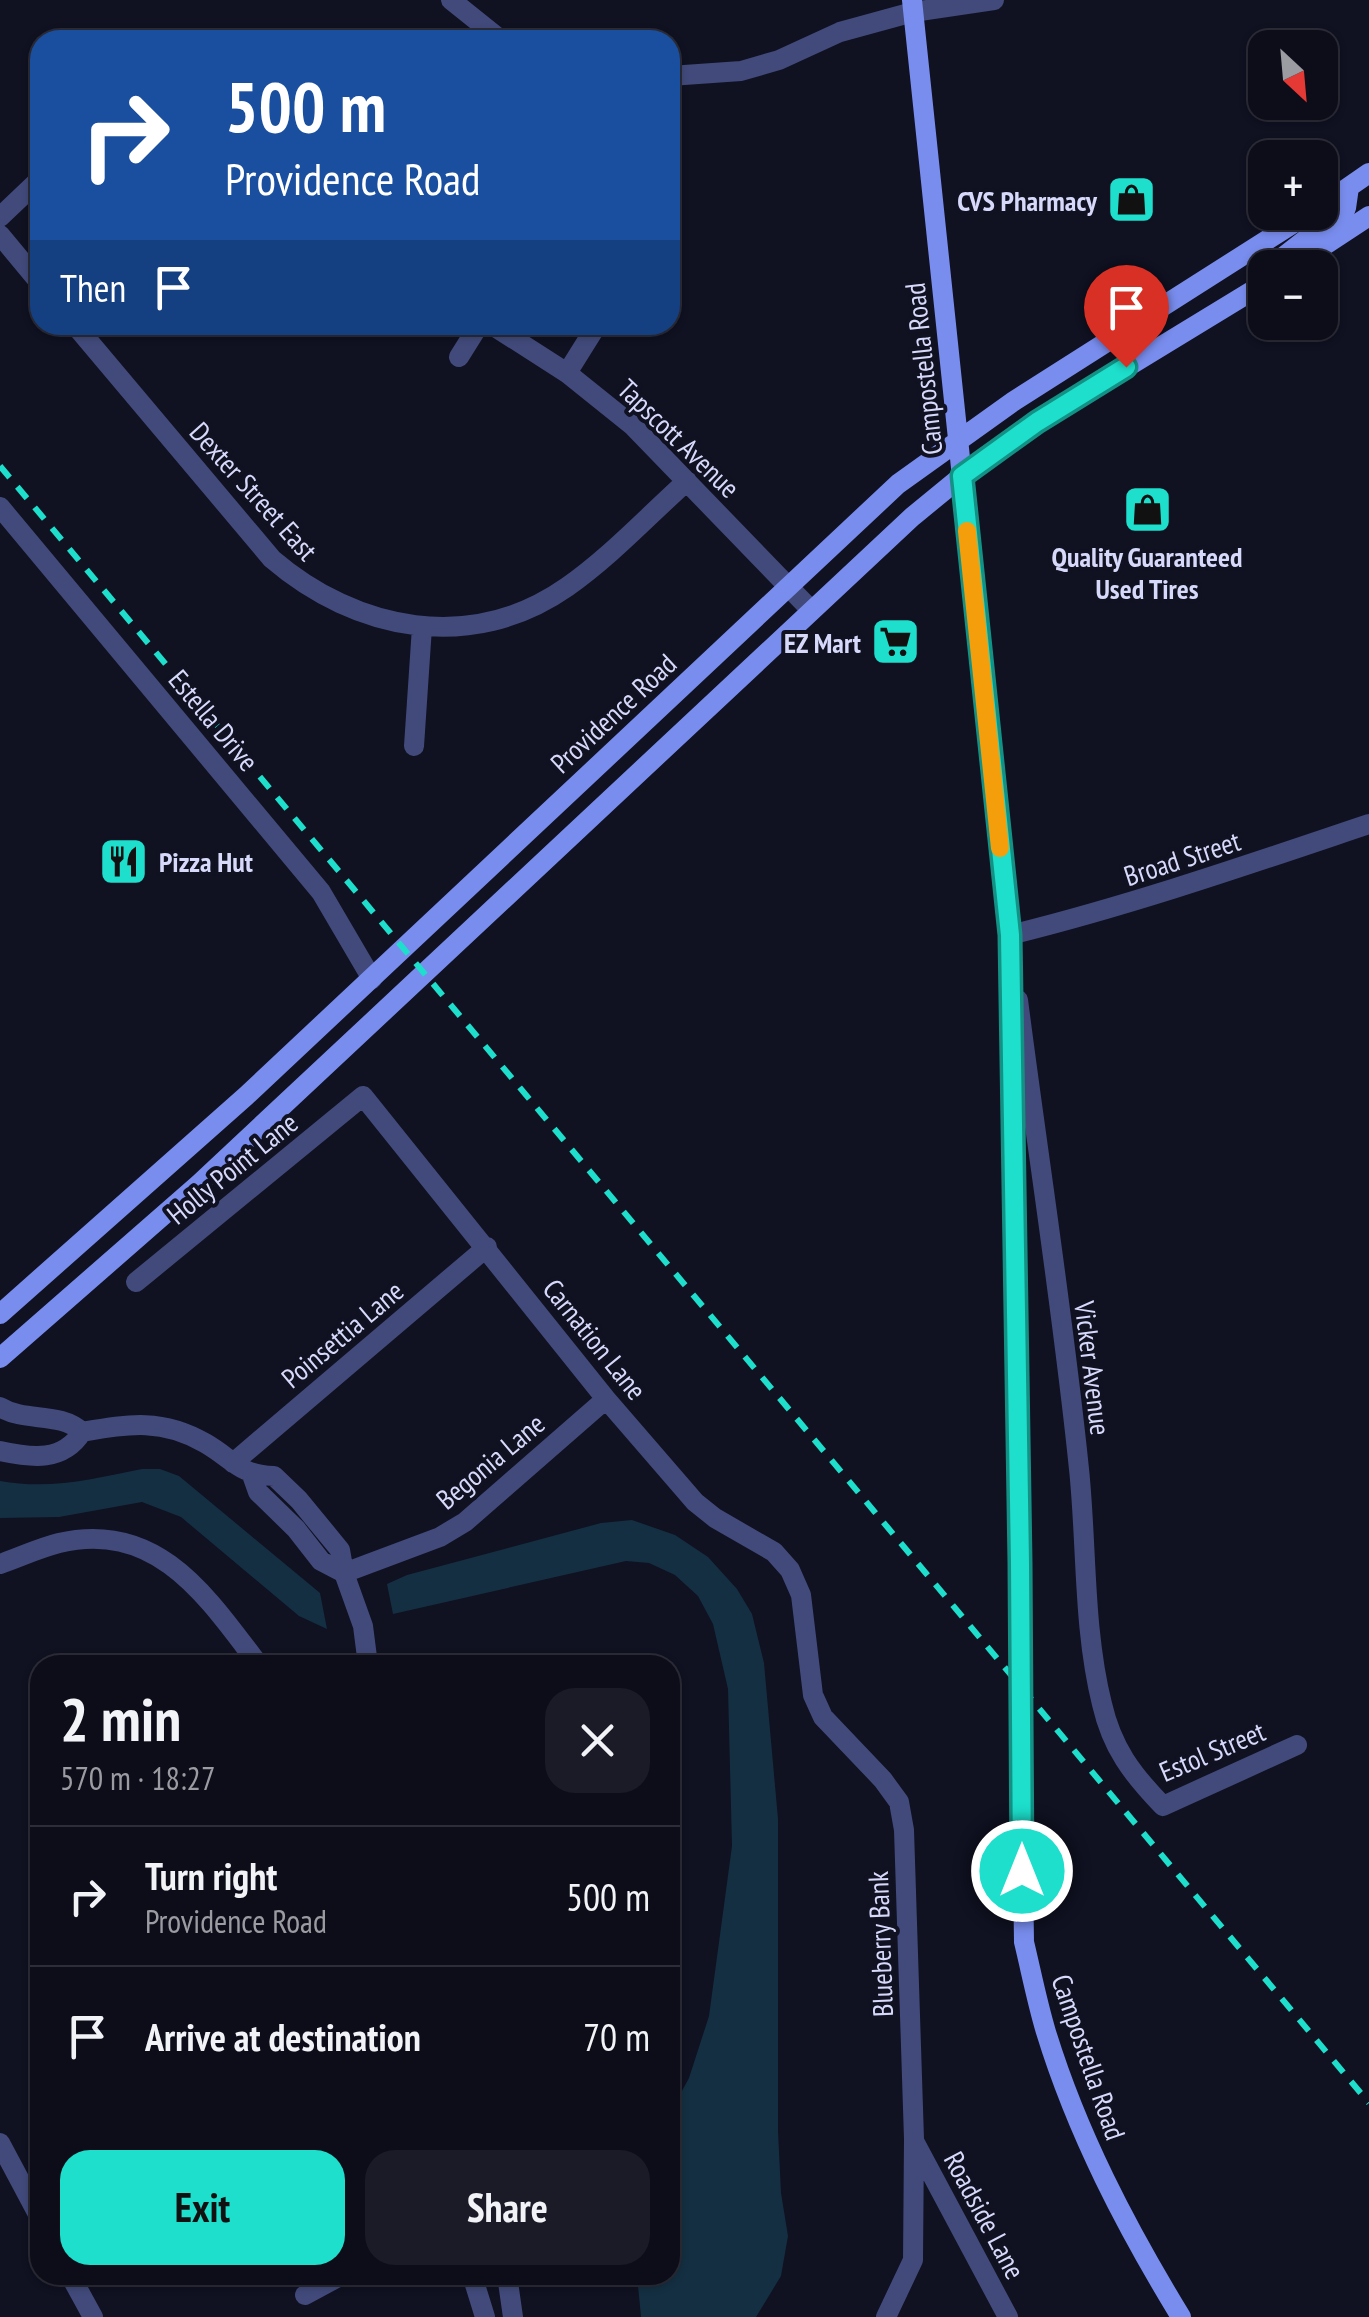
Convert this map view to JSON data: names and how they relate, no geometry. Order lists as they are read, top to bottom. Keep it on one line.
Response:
{"streets":{"main road":["Campostella Road","Providence Road"],"street":["Tapscott Avenue","Dexter Street East","Estella Drive","Broad Street","Holly Point Lane","Poinsettia Lane","Carnation Lane","Vicker Avenue","Begonia Lane","Estol Street","Blueberry Bank","Roadside Lane"]},"crossings":[["Campostella Road","Providence Road"],["Campostella Road","Broad Street"],["Campostella Road","Vicker Avenue"],["Tapscott Avenue","Dexter Street East"],["Tapscott Avenue","Providence Road"],["Providence Road","Estella Drive"],["Broad Street","Vicker Avenue"],["Holly Point Lane","Carnation Lane"],["Poinsettia Lane","Carnation Lane"],["Carnation Lane","Begonia Lane"],["Carnation Lane","Blueberry Bank"],["Vicker Avenue","Estol Street"],["Blueberry Bank","Roadside Lane"]],"places":{"shop":["CVS Pharmacy","Quality Guaranteed Used Tires"],"supermarket":["EZ Mart"],"restaurant":["Pizza Hut"]},"north":"bottom right","page":{"map_buttons":["+","−"],"turn":["500 m","Providence Road"],"then":"Then","heading":["2 min","570 m · 18:27"],"list":[{"name":"Turn right","note":"Providence Road","value":"500 m"},{"name":"Arrive at destination","value":"70 m"}],"buttons":["Exit","Share"]}}
